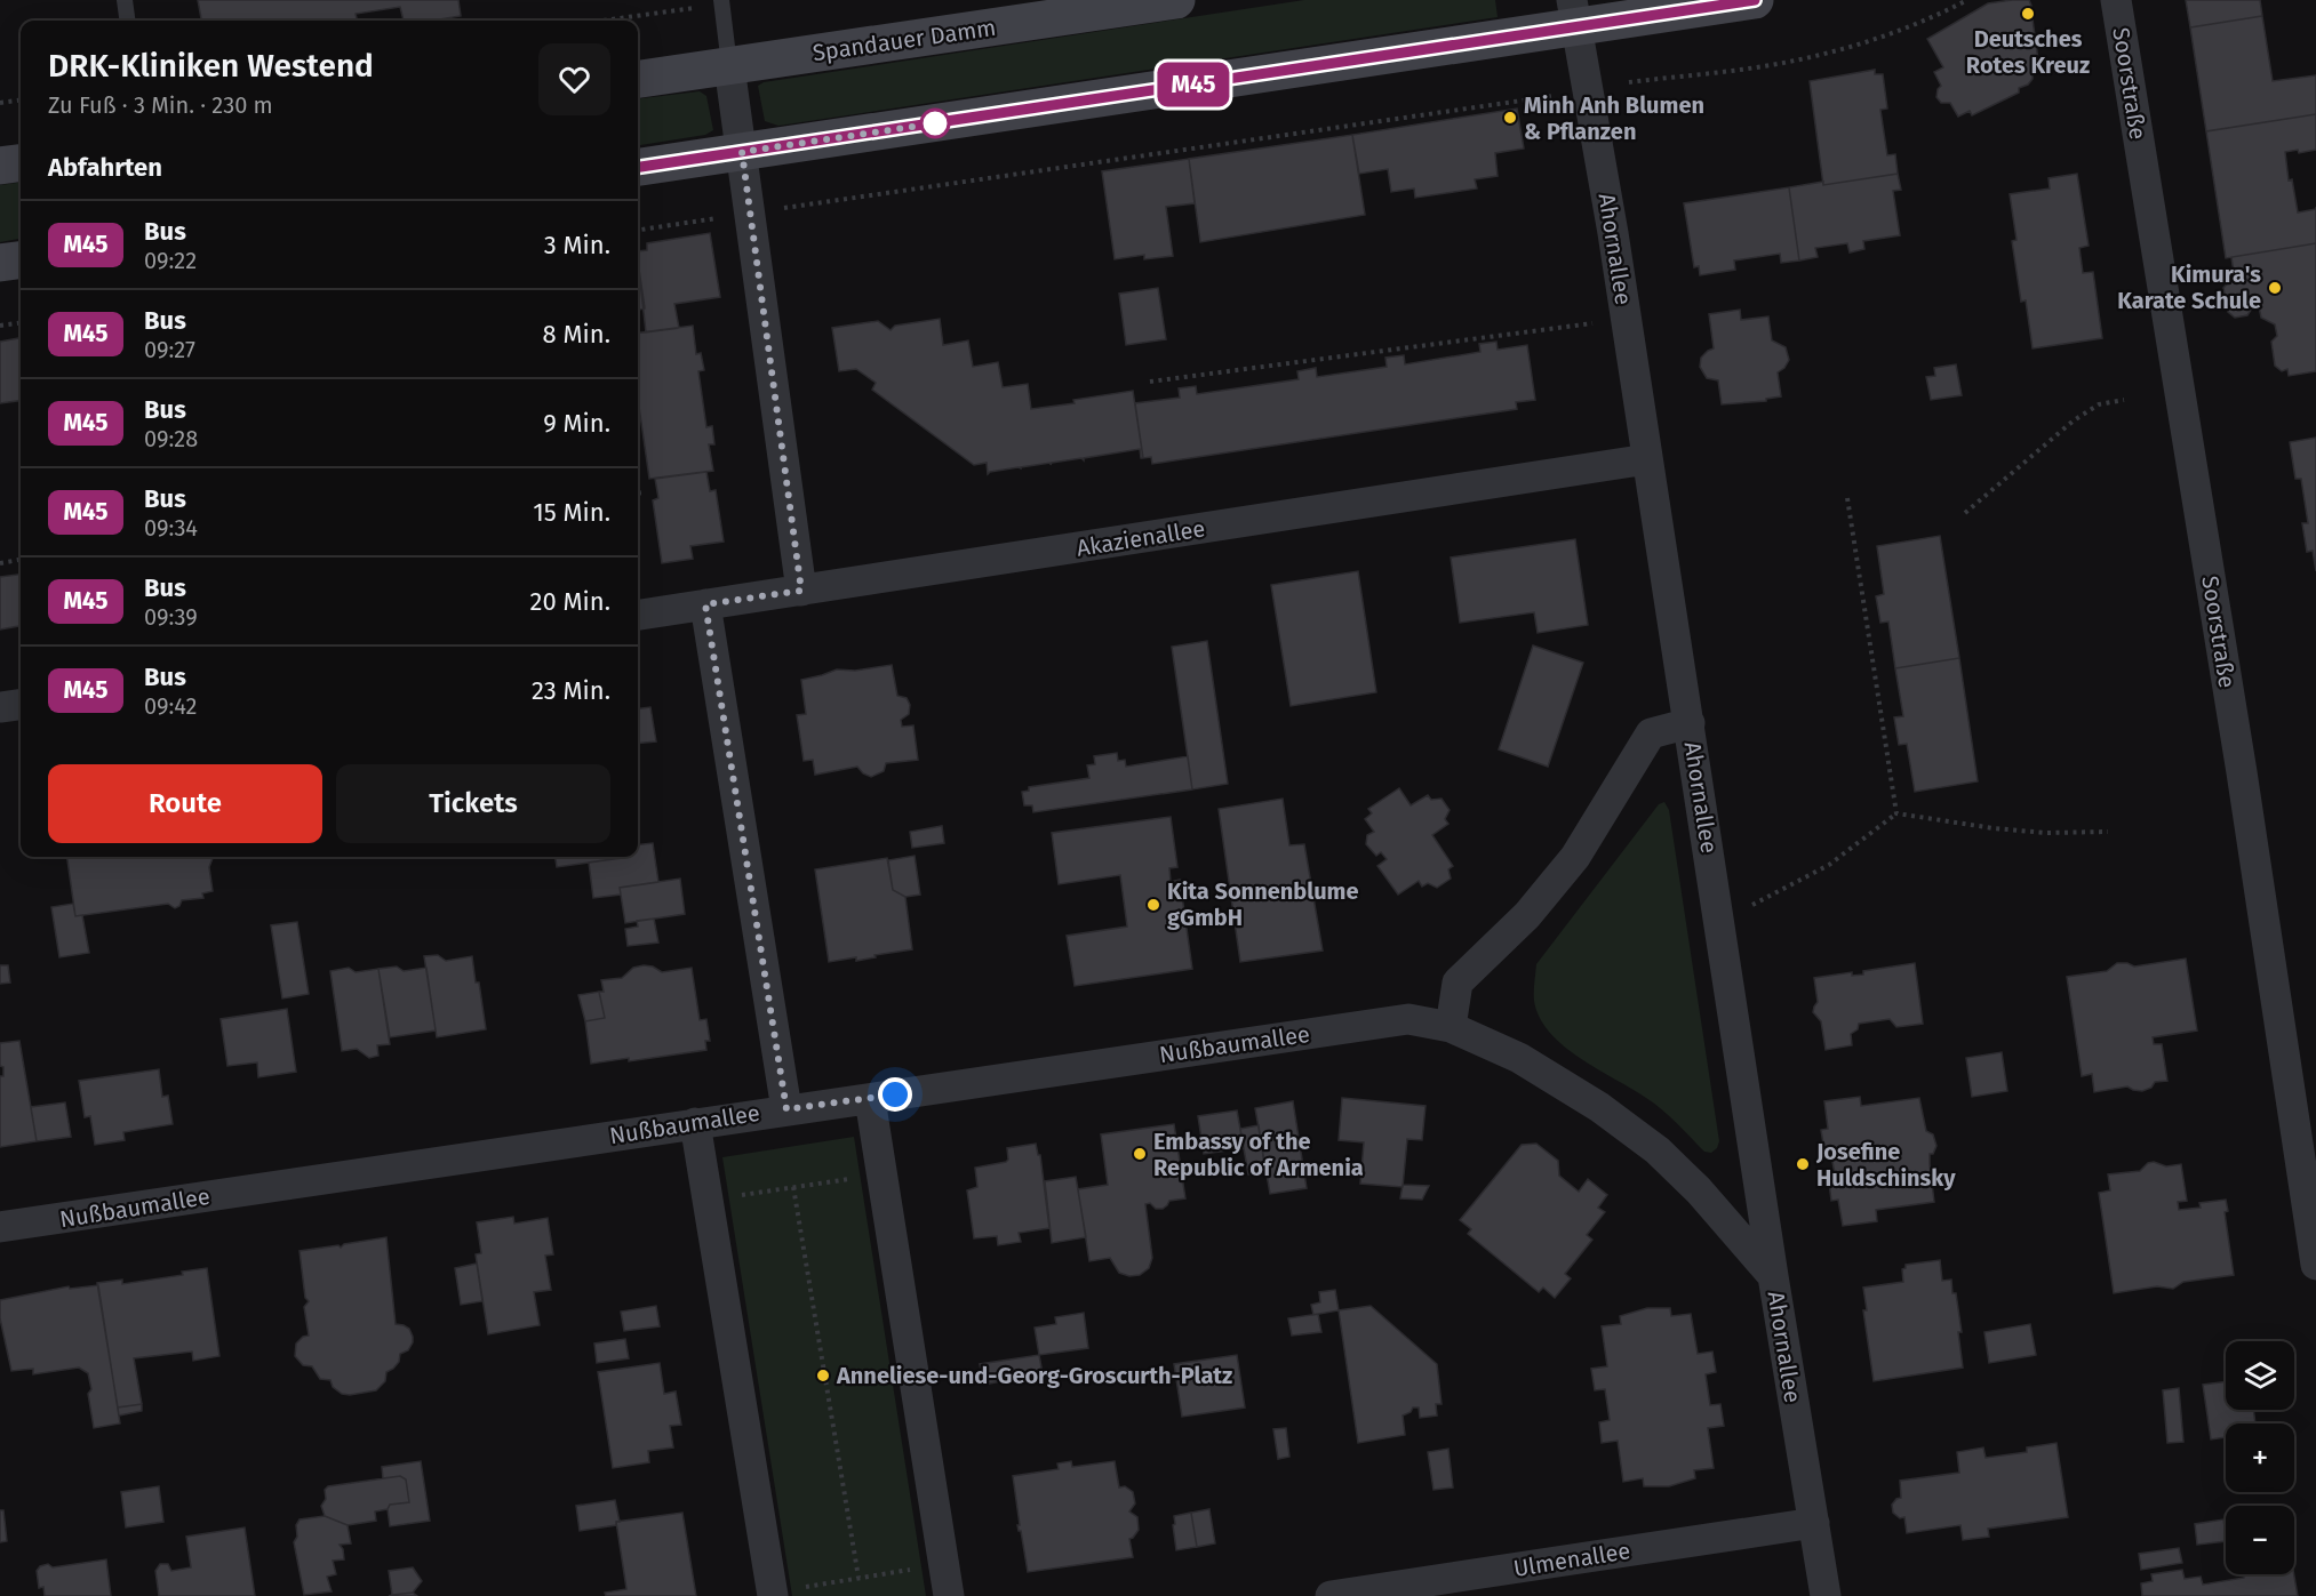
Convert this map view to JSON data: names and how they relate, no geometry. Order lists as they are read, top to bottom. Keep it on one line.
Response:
{"streets":{"main road":["Spandauer Damm"],"street":["Soorstraße","Ahornallee","Akazienallee","Nußbaumallee","Ulmenallee"]},"crossings":[["Ahornallee","Akazienallee"],["Ahornallee","Nußbaumallee"],["Ahornallee","Ulmenallee"]],"places":["Deutsches Rotes Kreuz","Minh Anh Blumen & Pflanzen","Kimura's Karate Schule","Kita Sonnenblume gGmbH","Embassy of the Republic of Armenia","Josefine Huldschinsky","Anneliese-und-Georg-Groscurth-Platz"],"lines":["bus line M45"],"page":{"on_map":"M45","heading":[["DRK-Kliniken Westend","Zu Fuß · 3 Min. · 230 m"],"Abfahrten"],"list":[{"mark":"M45","name":"Bus","note":"09:22","value":"3 Min."},{"mark":"M45","name":"Bus","note":"09:27","value":"8 Min."},{"mark":"M45","name":"Bus","note":"09:28","value":"9 Min."},{"mark":"M45","name":"Bus","note":"09:34","value":"15 Min."},{"mark":"M45","name":"Bus","note":"09:39","value":"20 Min."},{"mark":"M45","name":"Bus","note":"09:42","value":"23 Min."}],"buttons":["Route","Tickets"],"map_buttons":["+","−"]}}
